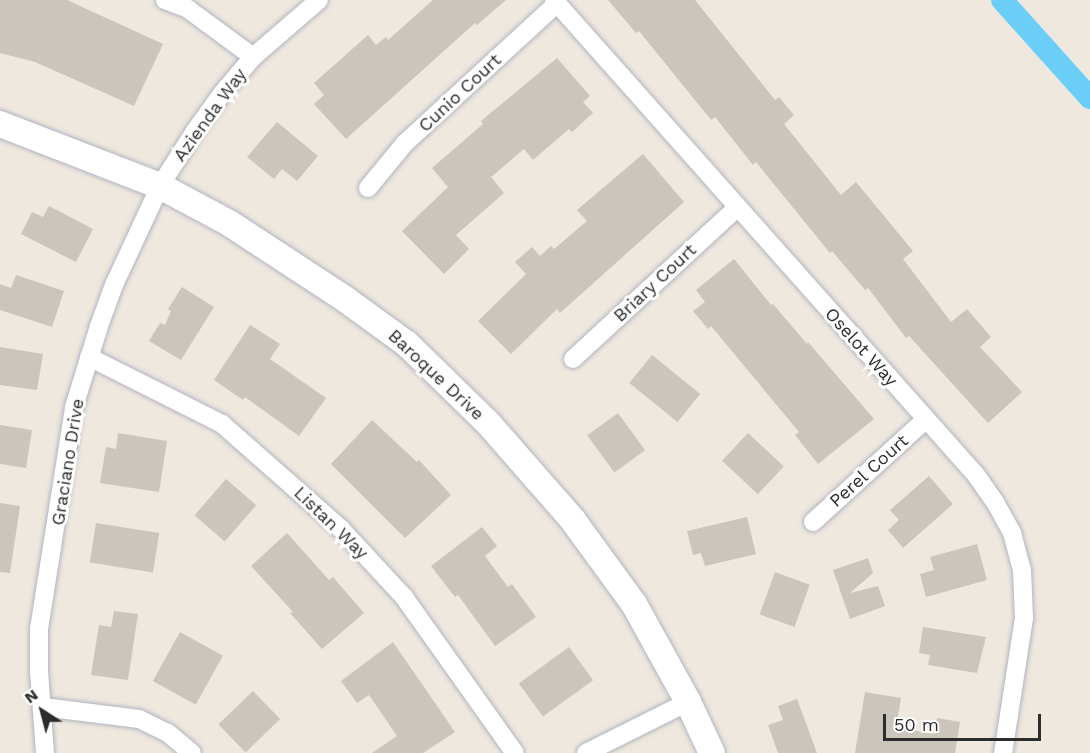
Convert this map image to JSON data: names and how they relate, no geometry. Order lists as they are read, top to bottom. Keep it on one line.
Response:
{"streets":{"street":["Cunio Court","Azienda Way","Briary Court","Oselot Way","Baroque Drive","Graciano Drive","Perel Court","Listan Way"]},"crossings":[["Cunio Court","Oselot Way"],["Azienda Way","Baroque Drive"],["Azienda Way","Graciano Drive"],["Briary Court","Oselot Way"],["Oselot Way","Perel Court"],["Baroque Drive","Graciano Drive"],["Graciano Drive","Listan Way"]],"scale_bar":"50 m","north":"top left"}
